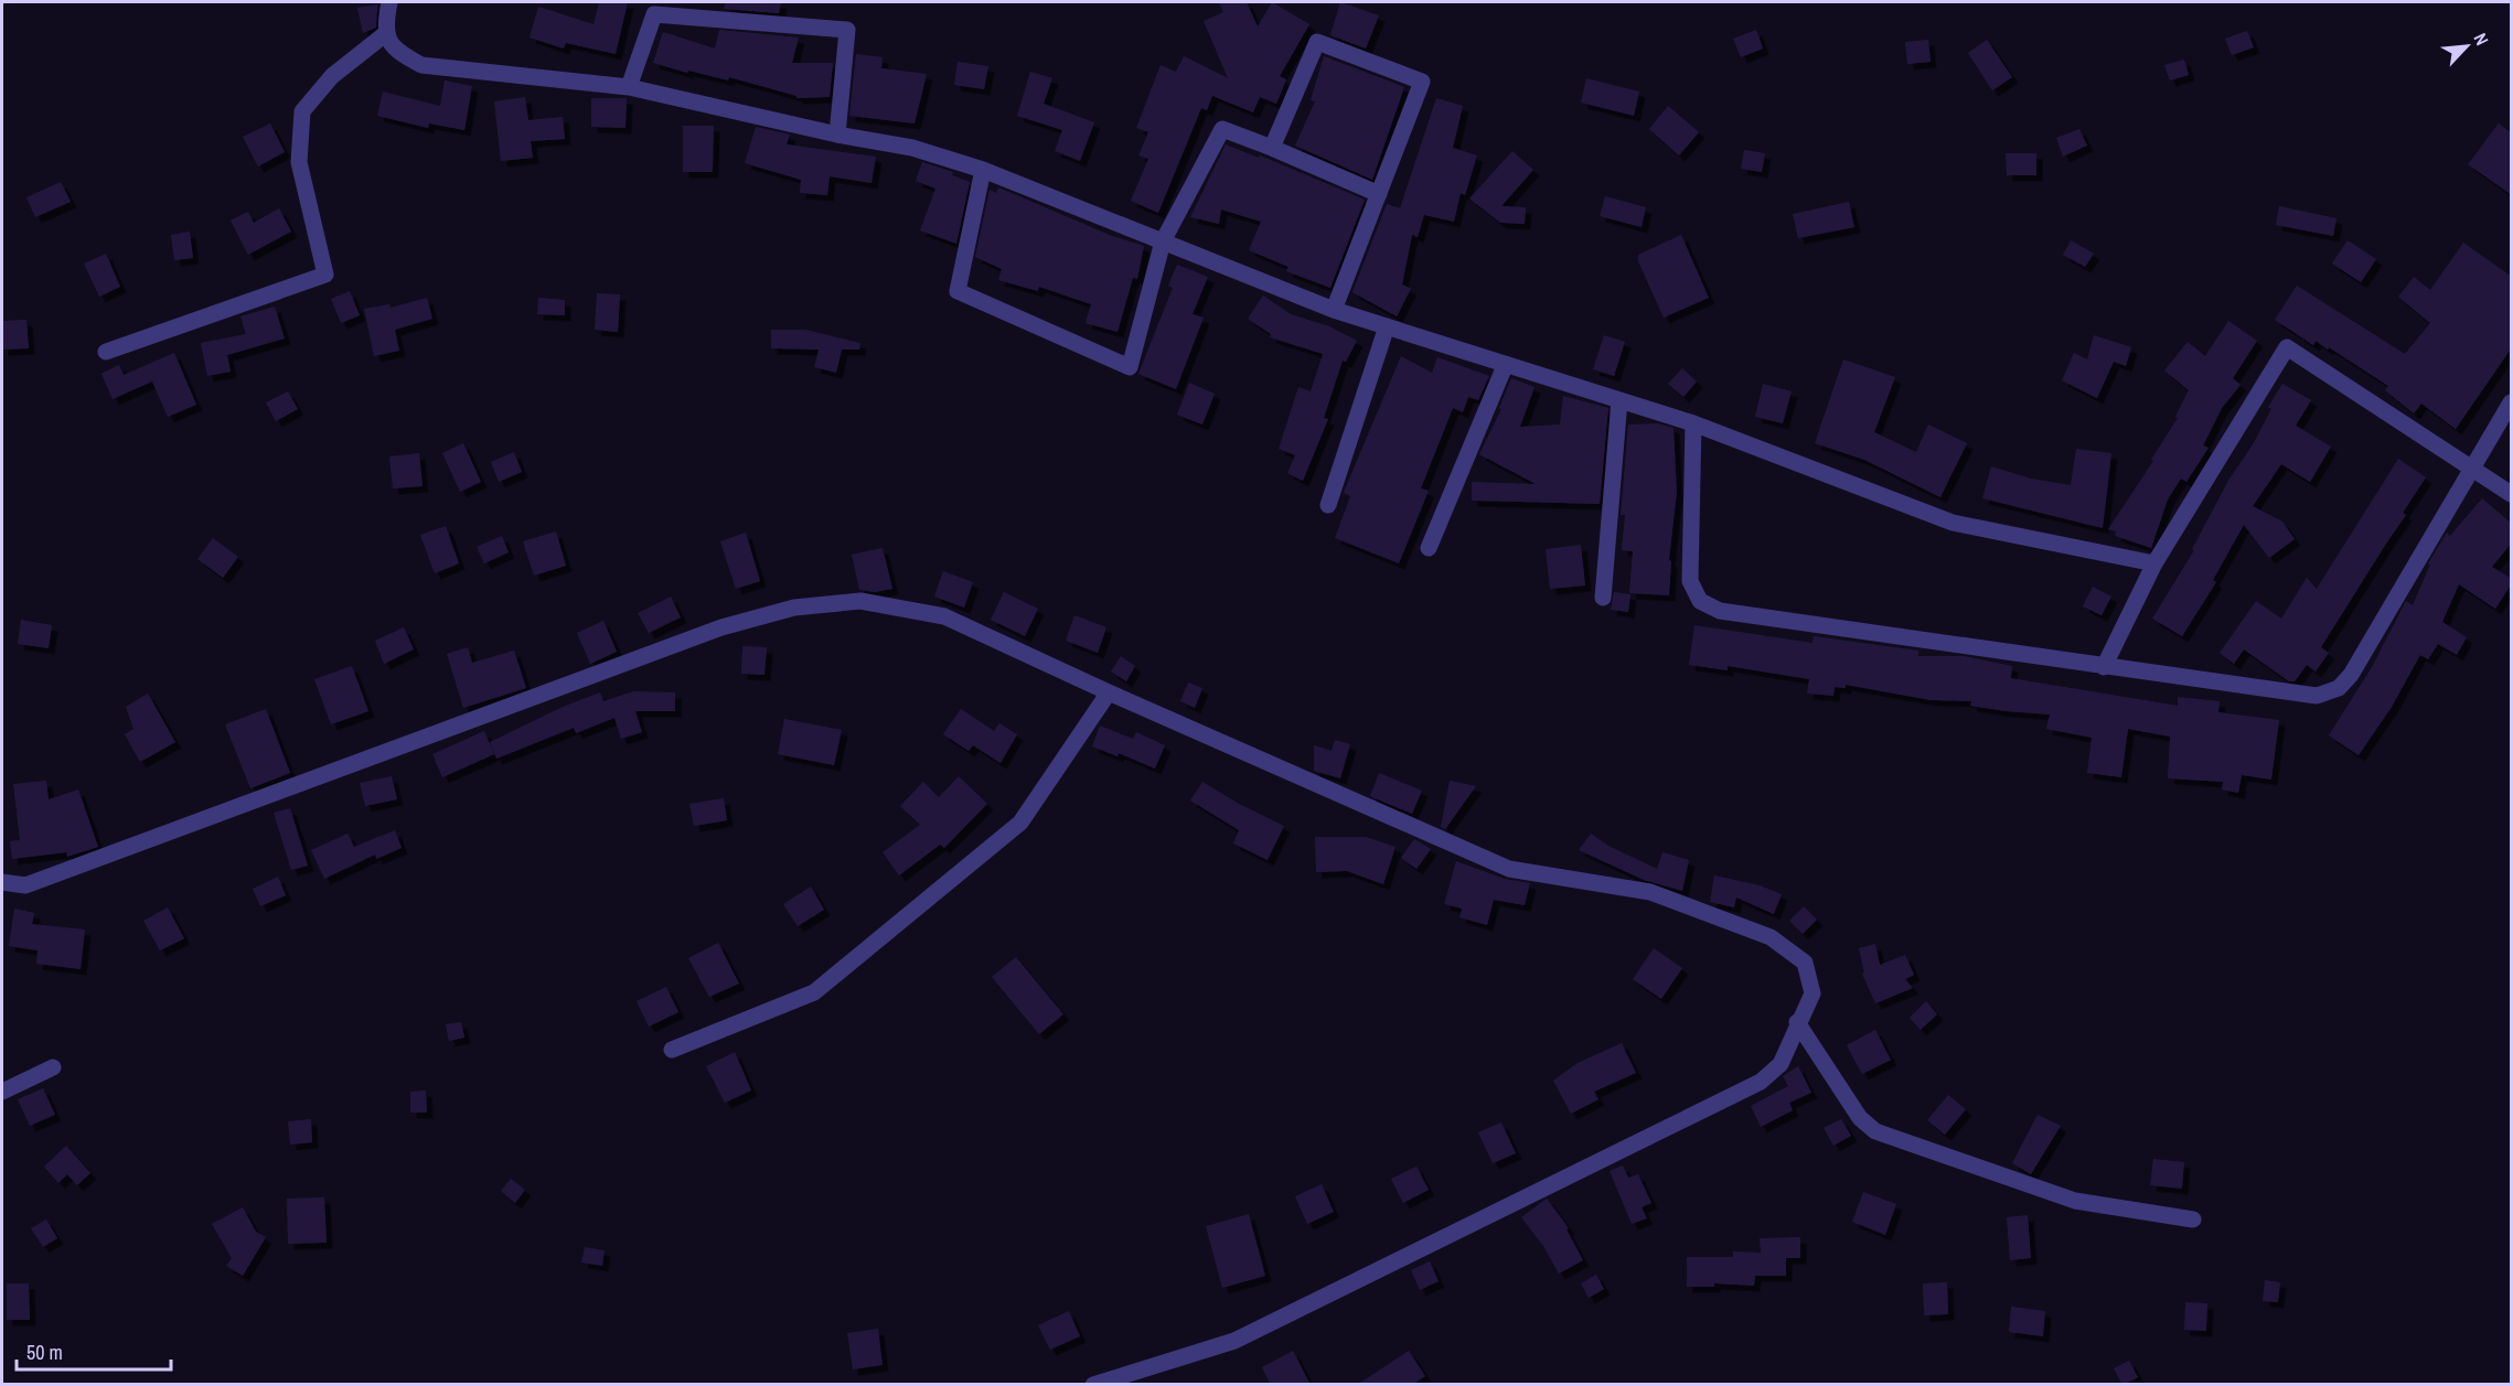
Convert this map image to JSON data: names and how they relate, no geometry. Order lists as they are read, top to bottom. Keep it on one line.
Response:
{"scale_bar":"50 m","north":"top right"}
